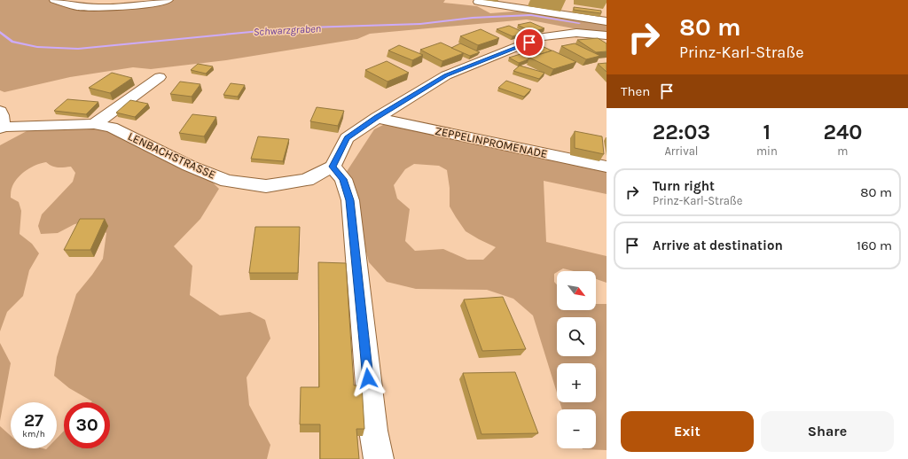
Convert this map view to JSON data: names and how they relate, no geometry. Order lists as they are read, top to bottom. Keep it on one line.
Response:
{"streets":{"street":["ZEPPELINPROMENADE","LENBACHSTRASSE"]},"water":["Schwarzgraben"],"north":"bottom right","page":{"turn":["80 m","Prinz-Karl-Straße"],"then":"Then","eta":["22:03","Arrival","1","min","240","m"],"list":[{"name":"Turn right","note":"Prinz-Karl-Straße","value":"80 m"},{"name":"Arrive at destination","value":"160 m"}],"map_buttons":["+","−"],"speed":"27 km/h","limit":"30","buttons":["Exit","Share"]}}
